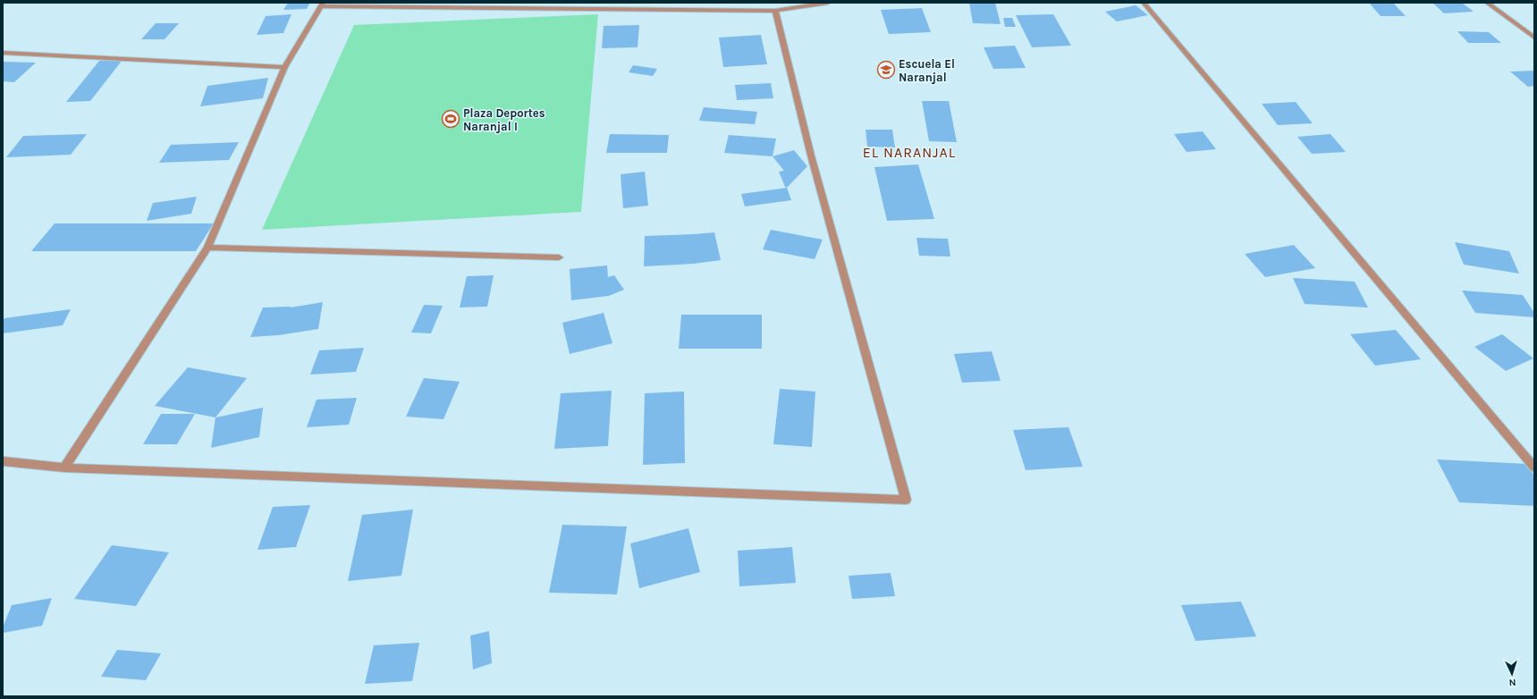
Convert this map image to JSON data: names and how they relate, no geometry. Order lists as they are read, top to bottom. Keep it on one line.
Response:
{"districts":["EL NARANJAL"],"places":{"school or university":["Escuela El Naranjal"],"sports":["Plaza Deportes Naranjal I"]},"north":"bottom"}
